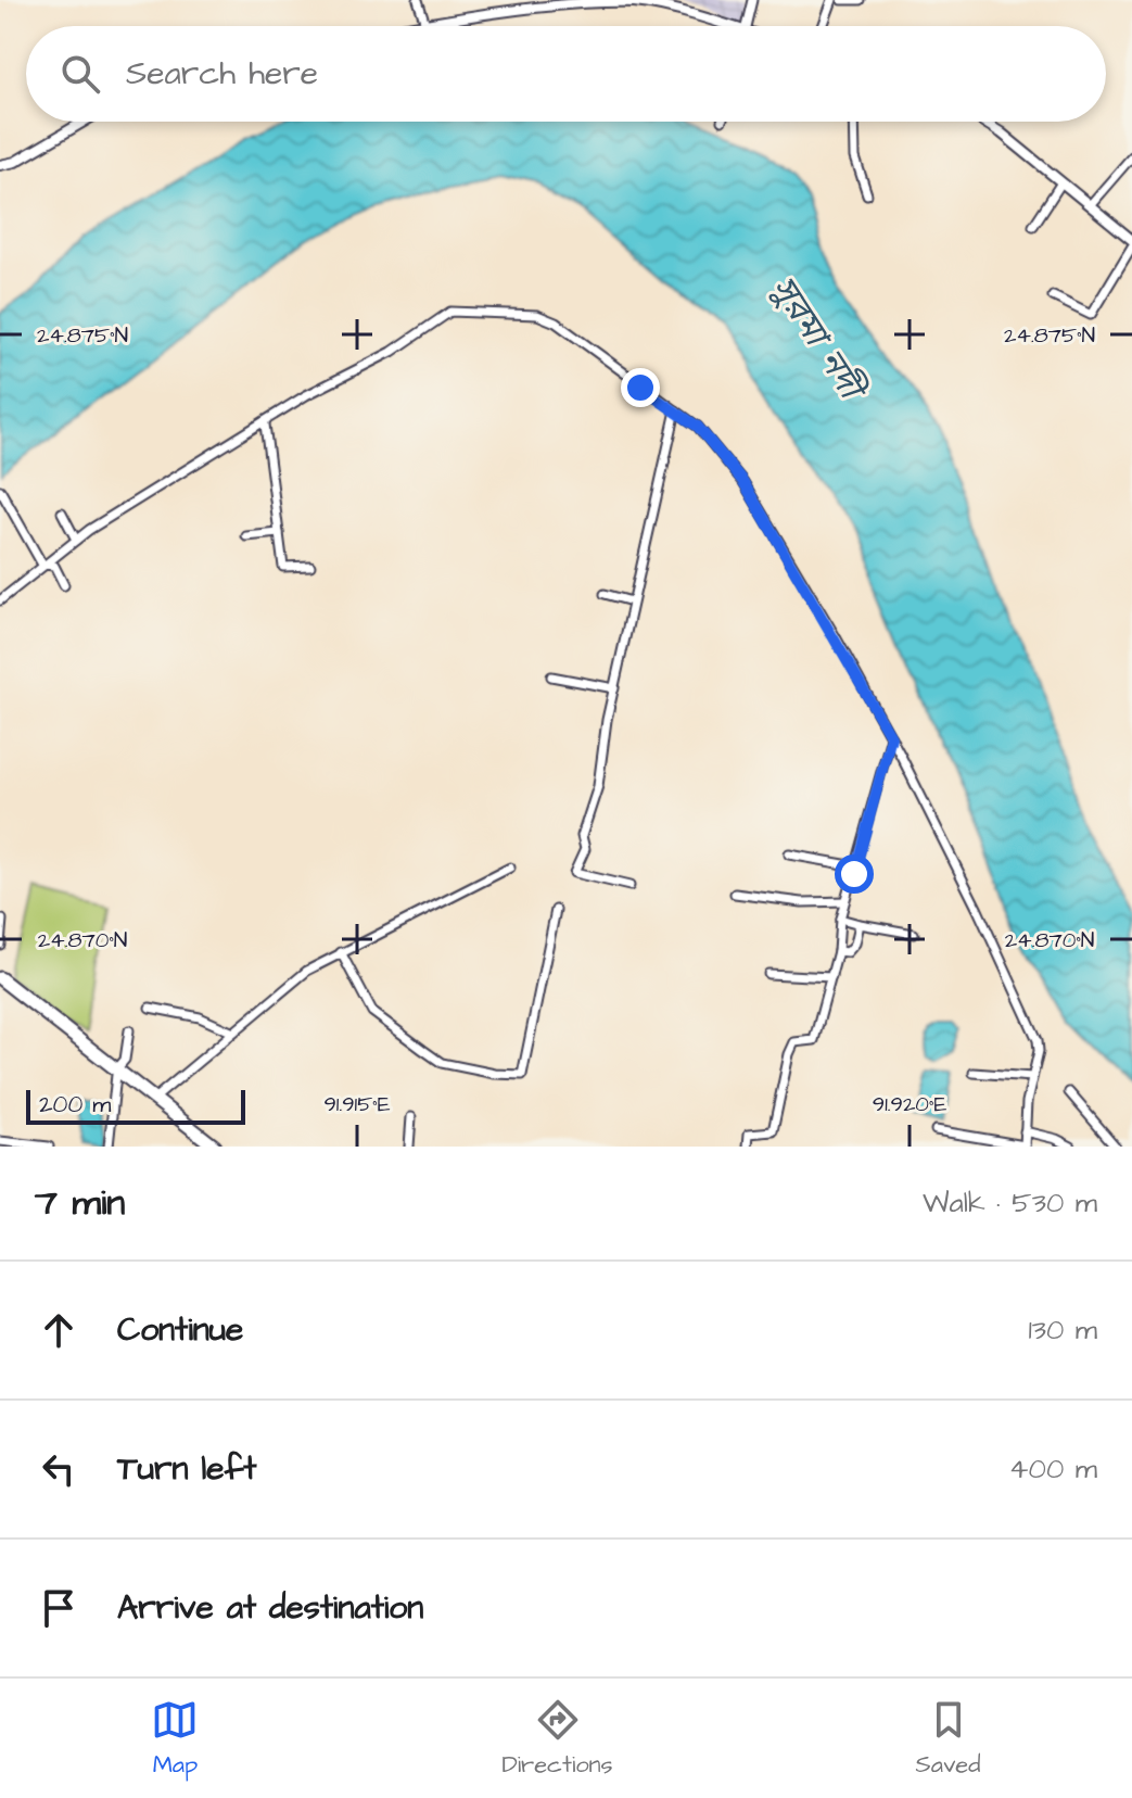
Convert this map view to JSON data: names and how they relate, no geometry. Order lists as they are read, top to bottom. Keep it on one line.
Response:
{"water":["সুরমা নদী"],"scale_bar":"200 m","page":{"search":"Search here","scale":"200 m","heading":["7 min","Walk · 530 m"],"list":[["Continue","130 m"],["Turn left","400 m"],"Arrive at destination"],"nav":["Map","Directions","Saved"]},"coordinates":["24.875°N","24.870°N","91.915°E","91.920°E"]}
